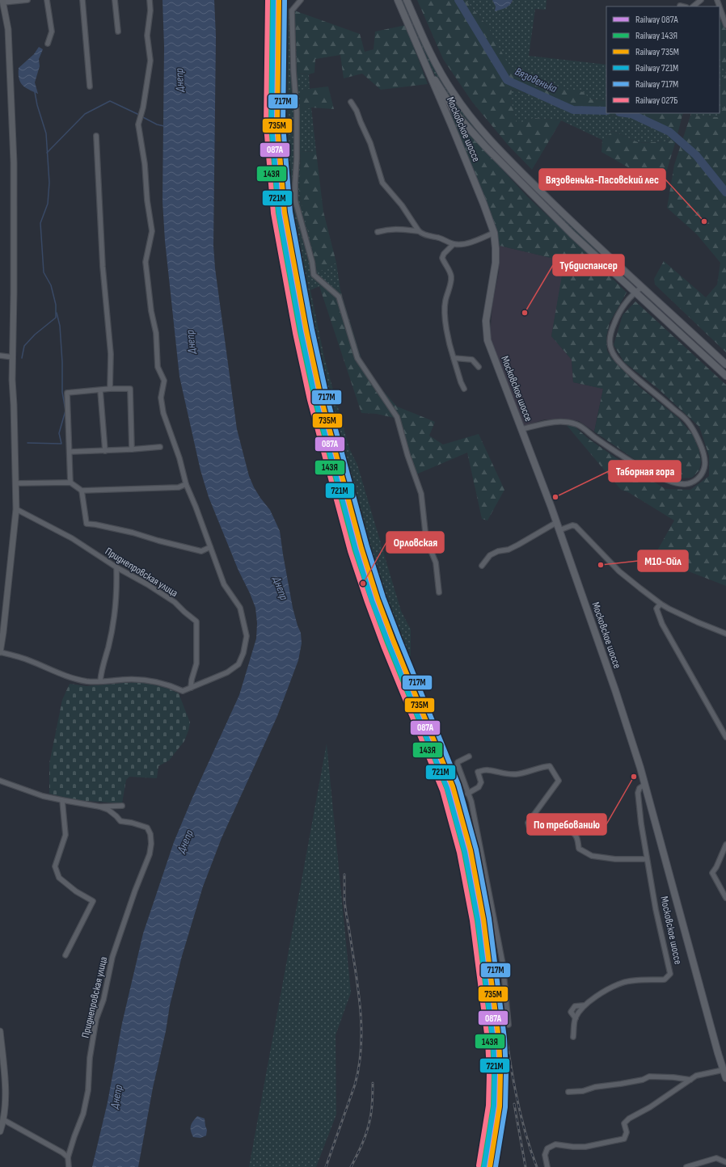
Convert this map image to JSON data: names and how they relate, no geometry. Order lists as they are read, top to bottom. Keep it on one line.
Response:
{"streets":{"main road":["Московское шоссе"],"street":["Приднепровская улица"]},"water":["Днепр","Вязовенька"],"places":["Вязовенька-Пасовский лес","Тубдиспансер","Таборная гора","М10-Ойл","Орловская","По требованию"],"lines":["rail line 087А","rail line 143Я","rail line 735М","rail line 721М","rail line 717М","rail line 027Б"],"legend":["Railway 087А","Railway 143Я","Railway 735М","Railway 721М","Railway 717М","Railway 027Б"]}
